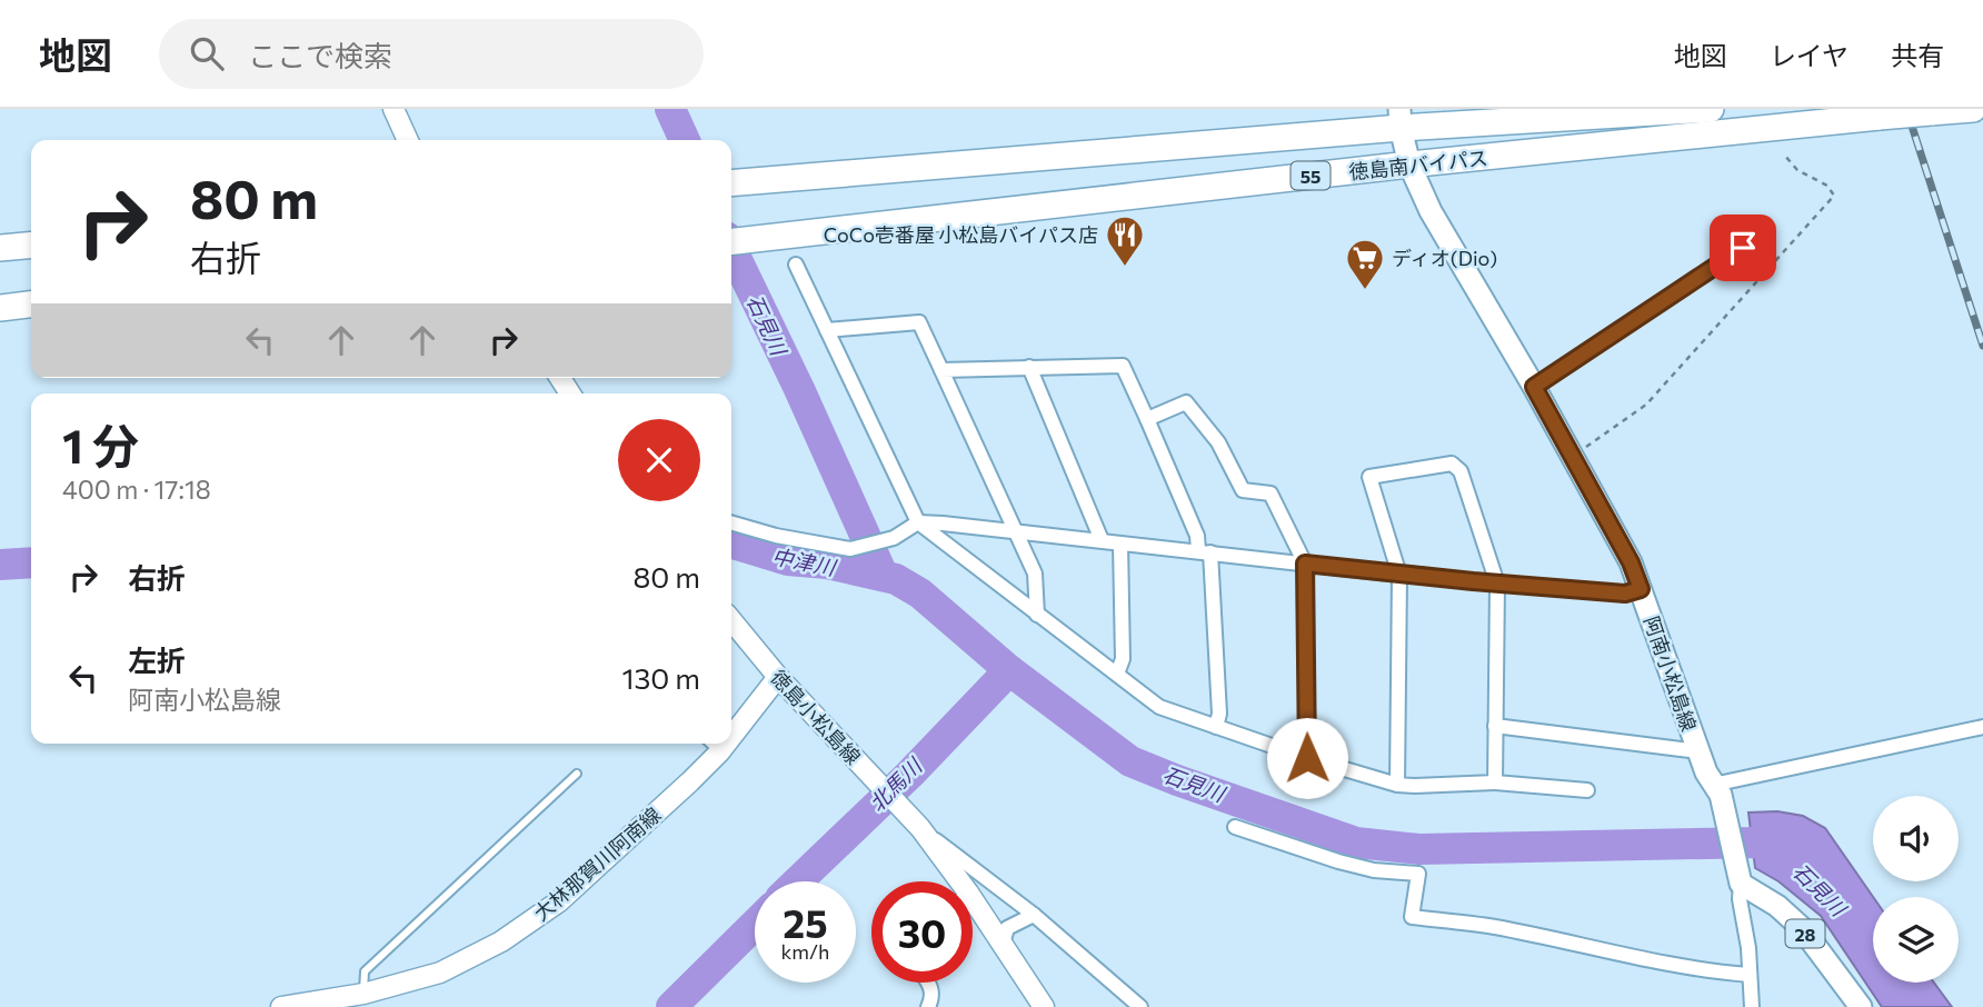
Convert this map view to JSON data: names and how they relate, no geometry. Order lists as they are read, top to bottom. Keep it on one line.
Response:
{"streets":{"highway":["徳島南バイパス","55"],"main road":["阿南小松島線","徳島小松島線","大林那賀川阿南線","28"]},"crossings":[["徳島南バイパス","阿南小松島線"],["阿南小松島線","28"],["徳島小松島線","大林那賀川阿南線"]],"water":["石見川","中津川","北馬川"],"places":{"restaurant":["CoCo壱番屋 小松島バイパス店"],"supermarket":["ディオ(Dio)"]},"page":{"header":"地図","search":"ここで検索","nav":["地図","レイヤ","共有"],"turn":["80 m","右折"],"heading":["1 分","400 m · 17:18"],"list":[{"name":"右折","value":"80 m"},{"name":"左折","note":"阿南小松島線","value":"130 m"}],"speed":"25 km/h","limit":"30"}}
